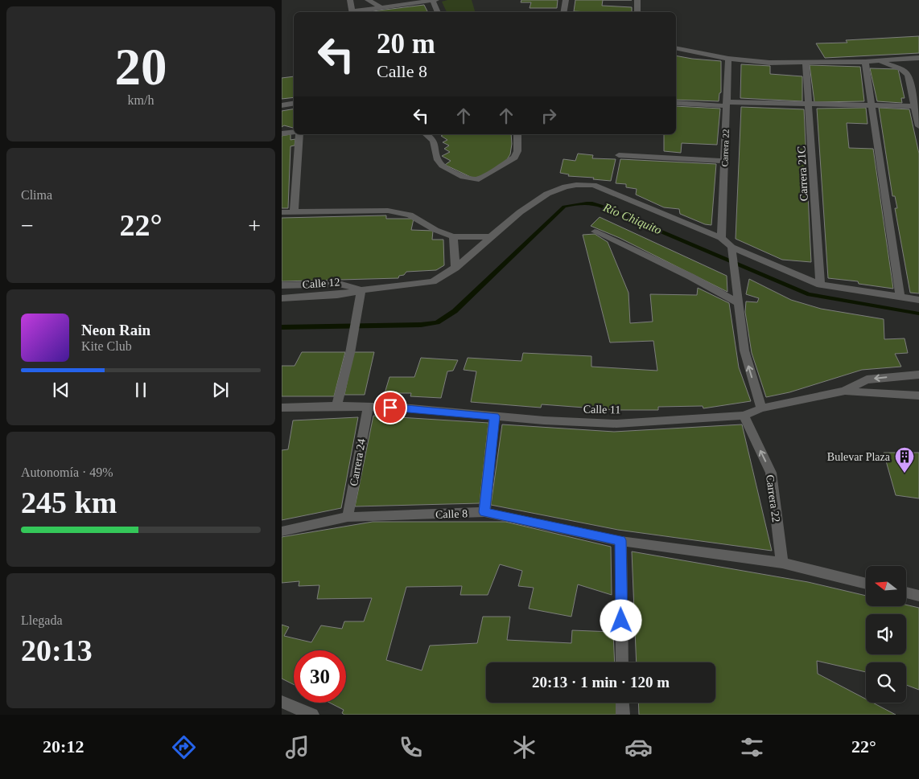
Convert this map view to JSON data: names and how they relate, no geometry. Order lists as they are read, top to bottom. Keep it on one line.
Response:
{"streets":{"street":["Carrera 22","Carrera 21C","Calle 12","Calle 11","Carrera 24","Calle 8"]},"crossings":[["Carrera 22","Calle 12"],["Carrera 22","Calle 11"],["Carrera 22","Calle 8"],["Carrera 21C","Calle 12"],["Calle 11","Carrera 24"],["Carrera 24","Calle 8"]],"one_way":["Carrera 22"],"water":["Río Chiquito"],"places":{"building":["Bulevar Plaza"]},"north":"left","page":{"tile":[["20","km/h"],"Clima",["Autonomía · 49%","245 km"],["Llegada","20:13"]],"turn":["20 m","Calle 8"],"heat":["−","22°","+"],"song":["Neon Rain","Kite Club"],"limit":"30","trip":"20:13 · 1 min · 120 m","tabs":["20:12","22°"]}}
